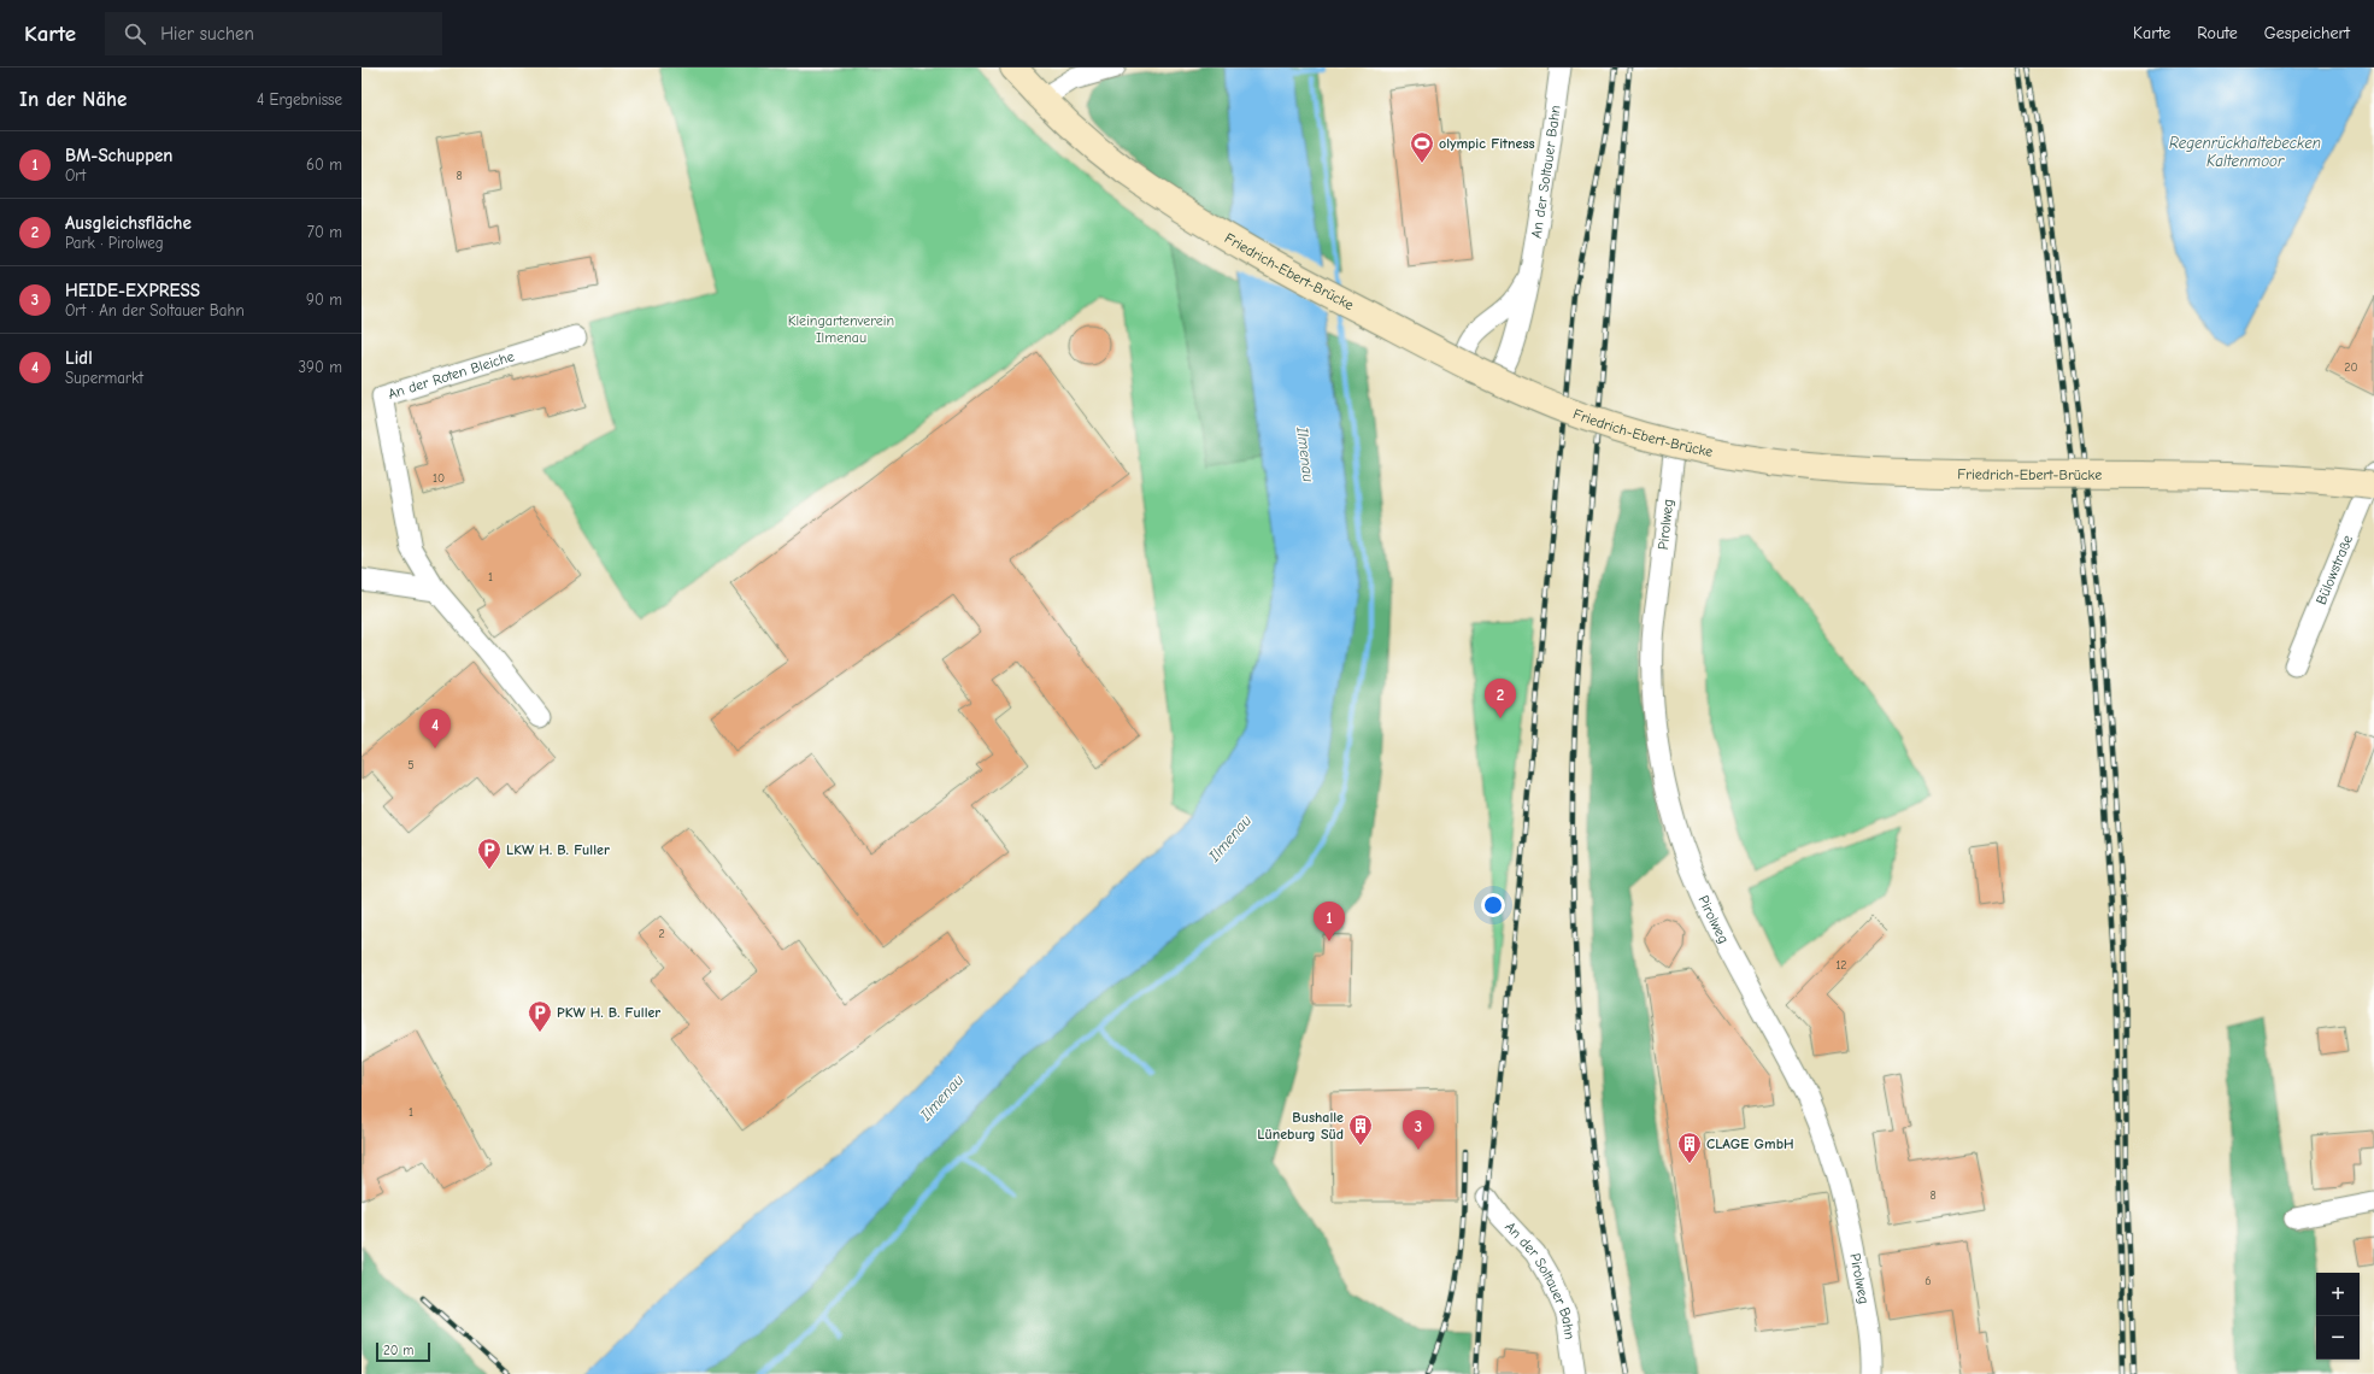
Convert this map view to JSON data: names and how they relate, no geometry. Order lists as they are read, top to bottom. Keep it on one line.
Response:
{"streets":{"main road":["Friedrich-Ebert-Brücke"],"street":["An der Soltauer Bahn","An der Roten Bleiche","Pirolweg","Bülowstraße"]},"crossings":[["Friedrich-Ebert-Brücke","Pirolweg"]],"water":["Regenrückhaltebecken Kaltenmoor","Ilmenau"],"parks":["Kleingartenverein Ilmenau"],"places":{"sports":["olympic Fitness"],"parking":["LKW H. B. Fuller","PKW H. B. Fuller"],"building":["Bushalle Lüneburg Süd","CLAGE GmbH"]},"house_numbers":["8","20","10","1","5","2","12","1","8","6"],"scale_bar":"20 m","page":{"header":"Karte","search":"Hier suchen","nav":["Karte","Route","Gespeichert"],"heading":["In der Nähe","4 Ergebnisse"],"list":[{"mark":"1","name":"BM-Schuppen","note":"Ort","value":"60 m"},{"mark":"2","name":"Ausgleichsfläche","note":"Park · Pirolweg","value":"70 m"},{"mark":"3","name":"HEIDE-EXPRESS","note":"Ort · An der Soltauer Bahn","value":"90 m"},{"mark":"4","name":"Lidl","note":"Supermarkt","value":"390 m"}],"pins":["2","4","1","3"],"map_buttons":["+","−"],"scale":"20 m"}}
